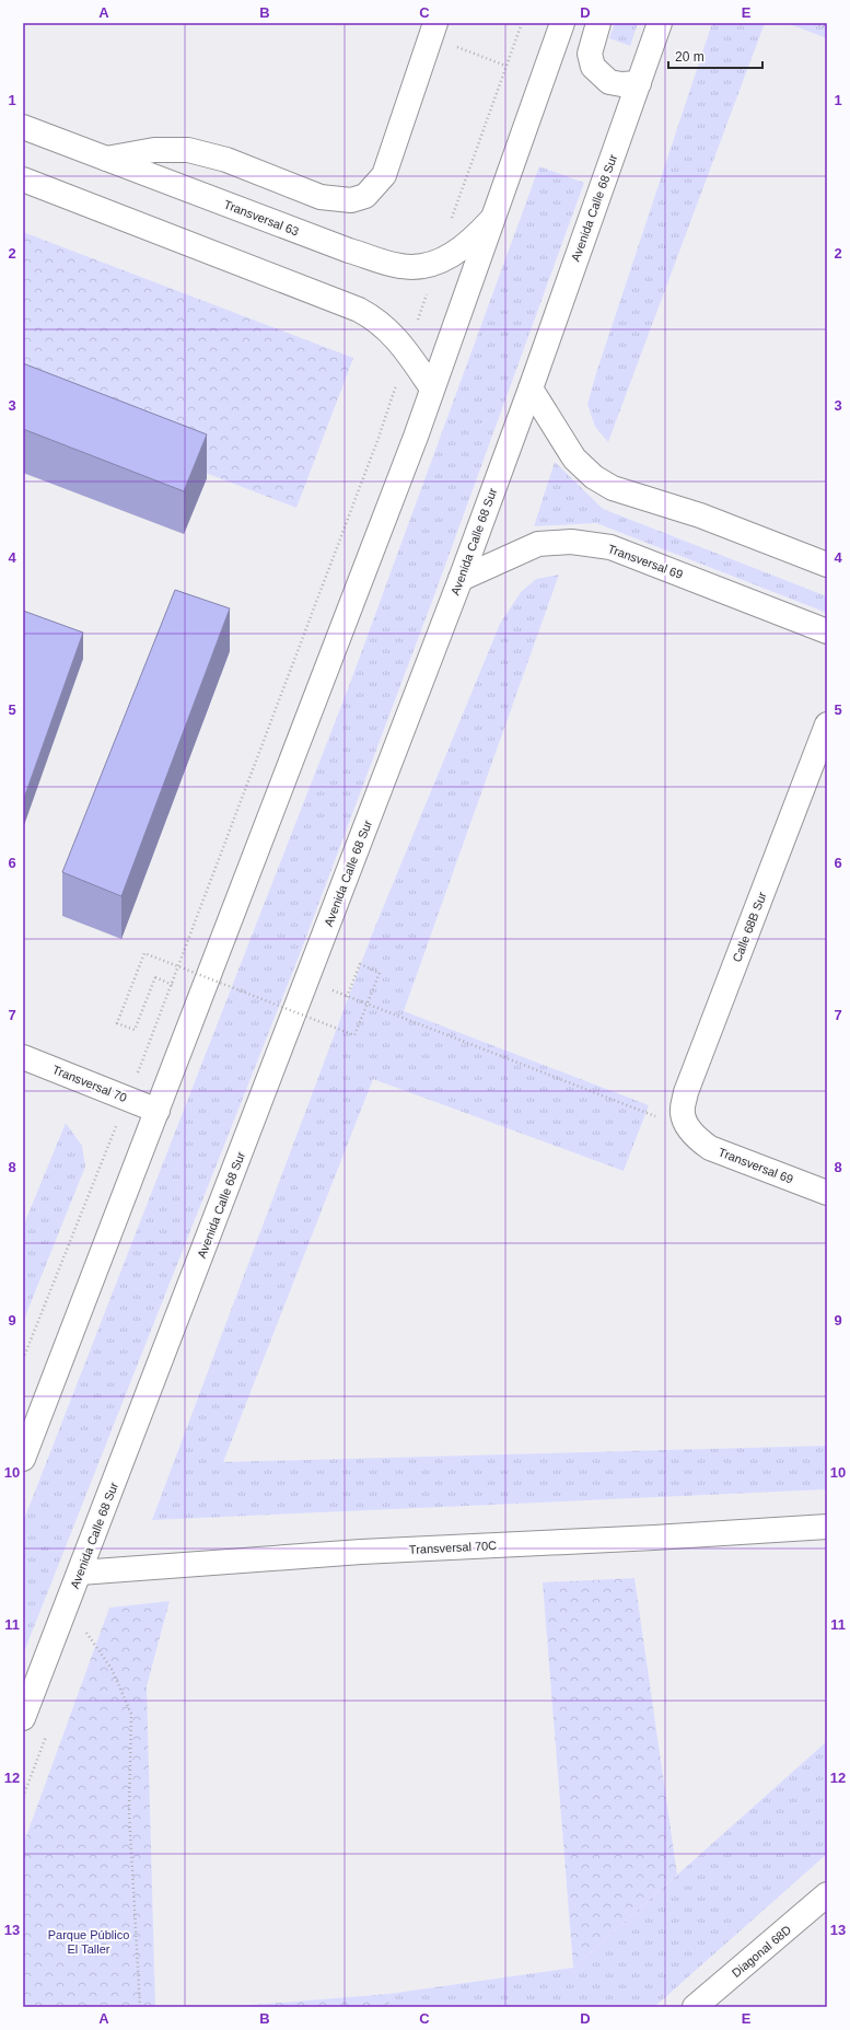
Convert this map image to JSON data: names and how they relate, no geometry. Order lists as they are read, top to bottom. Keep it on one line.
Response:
{"streets":{"main road":["Avenida Calle 68 Sur","Transversal 63","Transversal 69","Calle 68B Sur","Transversal 70","Transversal 70C","Diagonal 68D"]},"crossings":[["Avenida Calle 68 Sur","Transversal 69"],["Avenida Calle 68 Sur","Transversal 70C"],["Transversal 69","Calle 68B Sur"]],"parks":["Parque Público El Taller"],"scale_bar":"20 m","grid":{"columns":["A","B","C","D","E"],"rows":["1","2","3","4","5","6","7","8","9","10","11","12","13"]}}
